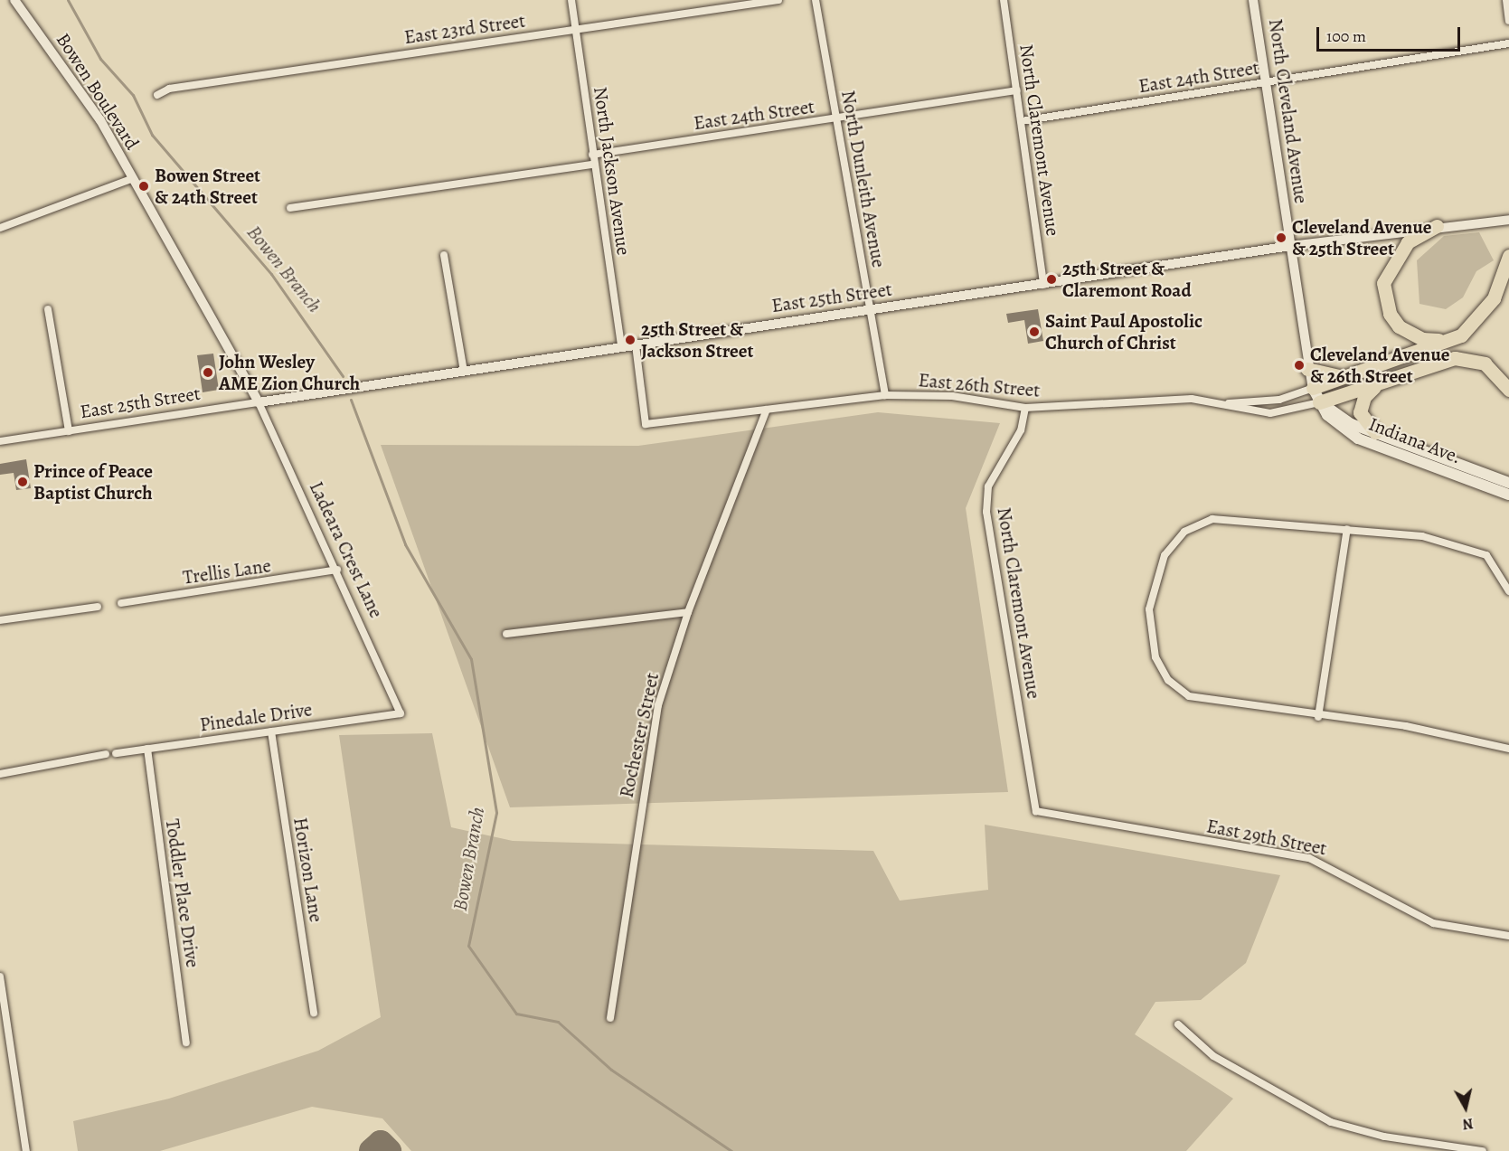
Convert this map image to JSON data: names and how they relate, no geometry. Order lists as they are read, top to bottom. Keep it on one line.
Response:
{"streets":{"main road":["Indiana Ave."],"street":["East 23rd Street","East 24th Street","Bowen Boulevard","North Cleveland Avenue","North Claremont Avenue","North Jackson Avenue","North Dunleith Avenue","East 25th Street","East 26th Street","Ladeara Crest Lane","Trellis Lane","Pinedale Drive","Rochester Street","East 29th Street","Horizon Lane","Toddler Place Drive"]},"crossings":[["East 23rd Street","North Jackson Avenue"],["East 24th Street","North Cleveland Avenue"],["East 24th Street","North Claremont Avenue"],["East 24th Street","North Jackson Avenue"],["East 24th Street","North Dunleith Avenue"],["Bowen Boulevard","East 25th Street"],["Bowen Boulevard","Ladeara Crest Lane"],["North Cleveland Avenue","East 25th Street"],["North Cleveland Avenue","Indiana Ave."],["North Claremont Avenue","East 25th Street"],["North Claremont Avenue","East 26th Street"],["North Claremont Avenue","East 29th Street"],["North Jackson Avenue","East 25th Street"],["North Dunleith Avenue","East 25th Street"],["North Dunleith Avenue","East 26th Street"],["East 25th Street","East 26th Street"],["East 25th Street","Ladeara Crest Lane"],["East 26th Street","Rochester Street"],["Ladeara Crest Lane","Trellis Lane"],["Ladeara Crest Lane","Pinedale Drive"],["Pinedale Drive","Horizon Lane"],["Pinedale Drive","Toddler Place Drive"]],"water":["Bowen Branch"],"places":["Bowen Street & 24th Street","Cleveland Avenue & 25th Street","25th Street & Claremont Road","Saint Paul Apostolic Church of Christ","25th Street & Jackson Street","Cleveland Avenue & 26th Street","John Wesley AME Zion Church","Prince of Peace Baptist Church"],"scale_bar":"100 m","north":"bottom"}
